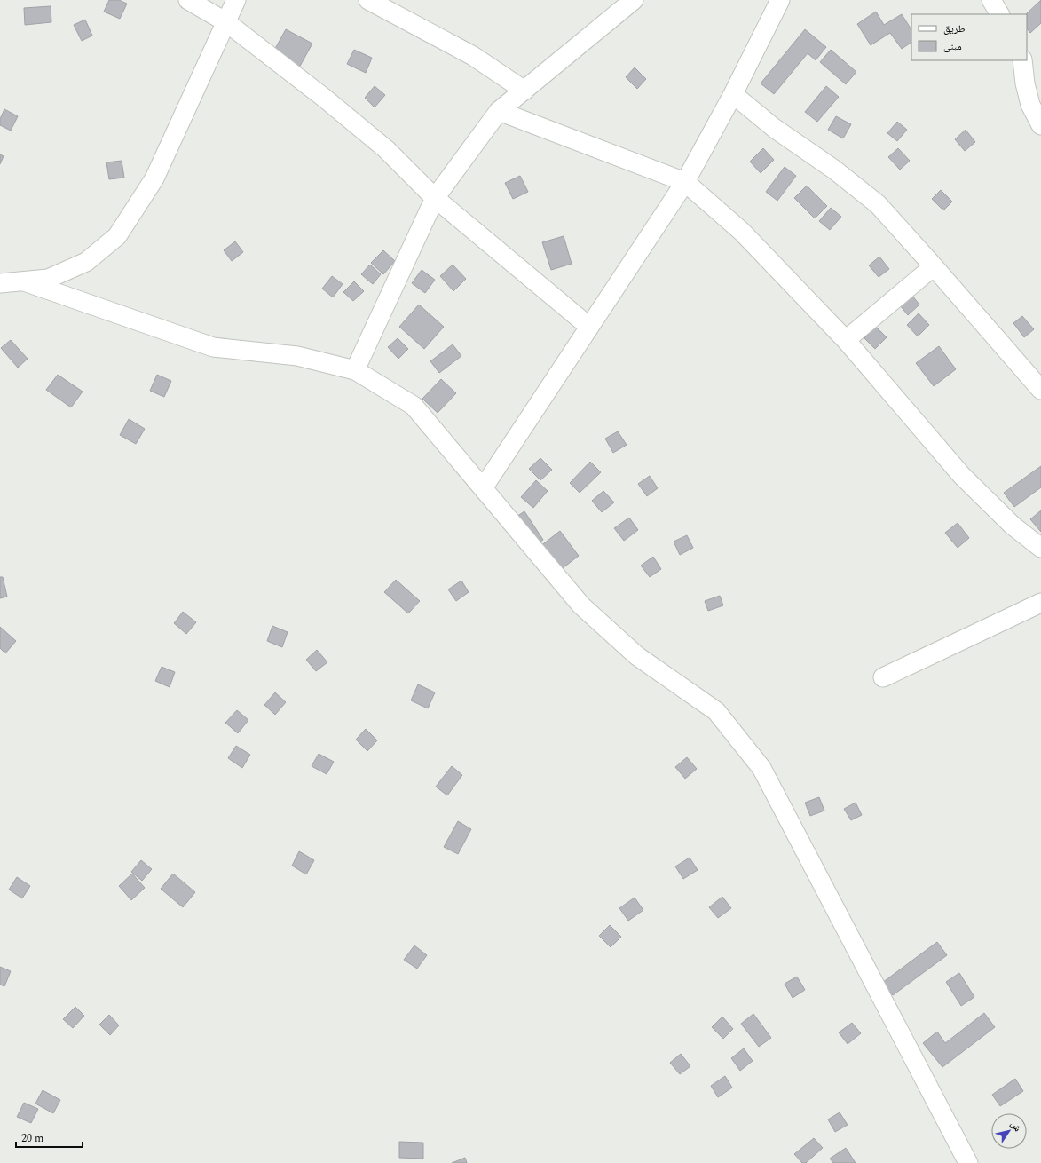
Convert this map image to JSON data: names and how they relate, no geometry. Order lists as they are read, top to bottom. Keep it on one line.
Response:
{"legend":["طريق","مبنى"],"scale_bar":"20 m","north":"top right"}
